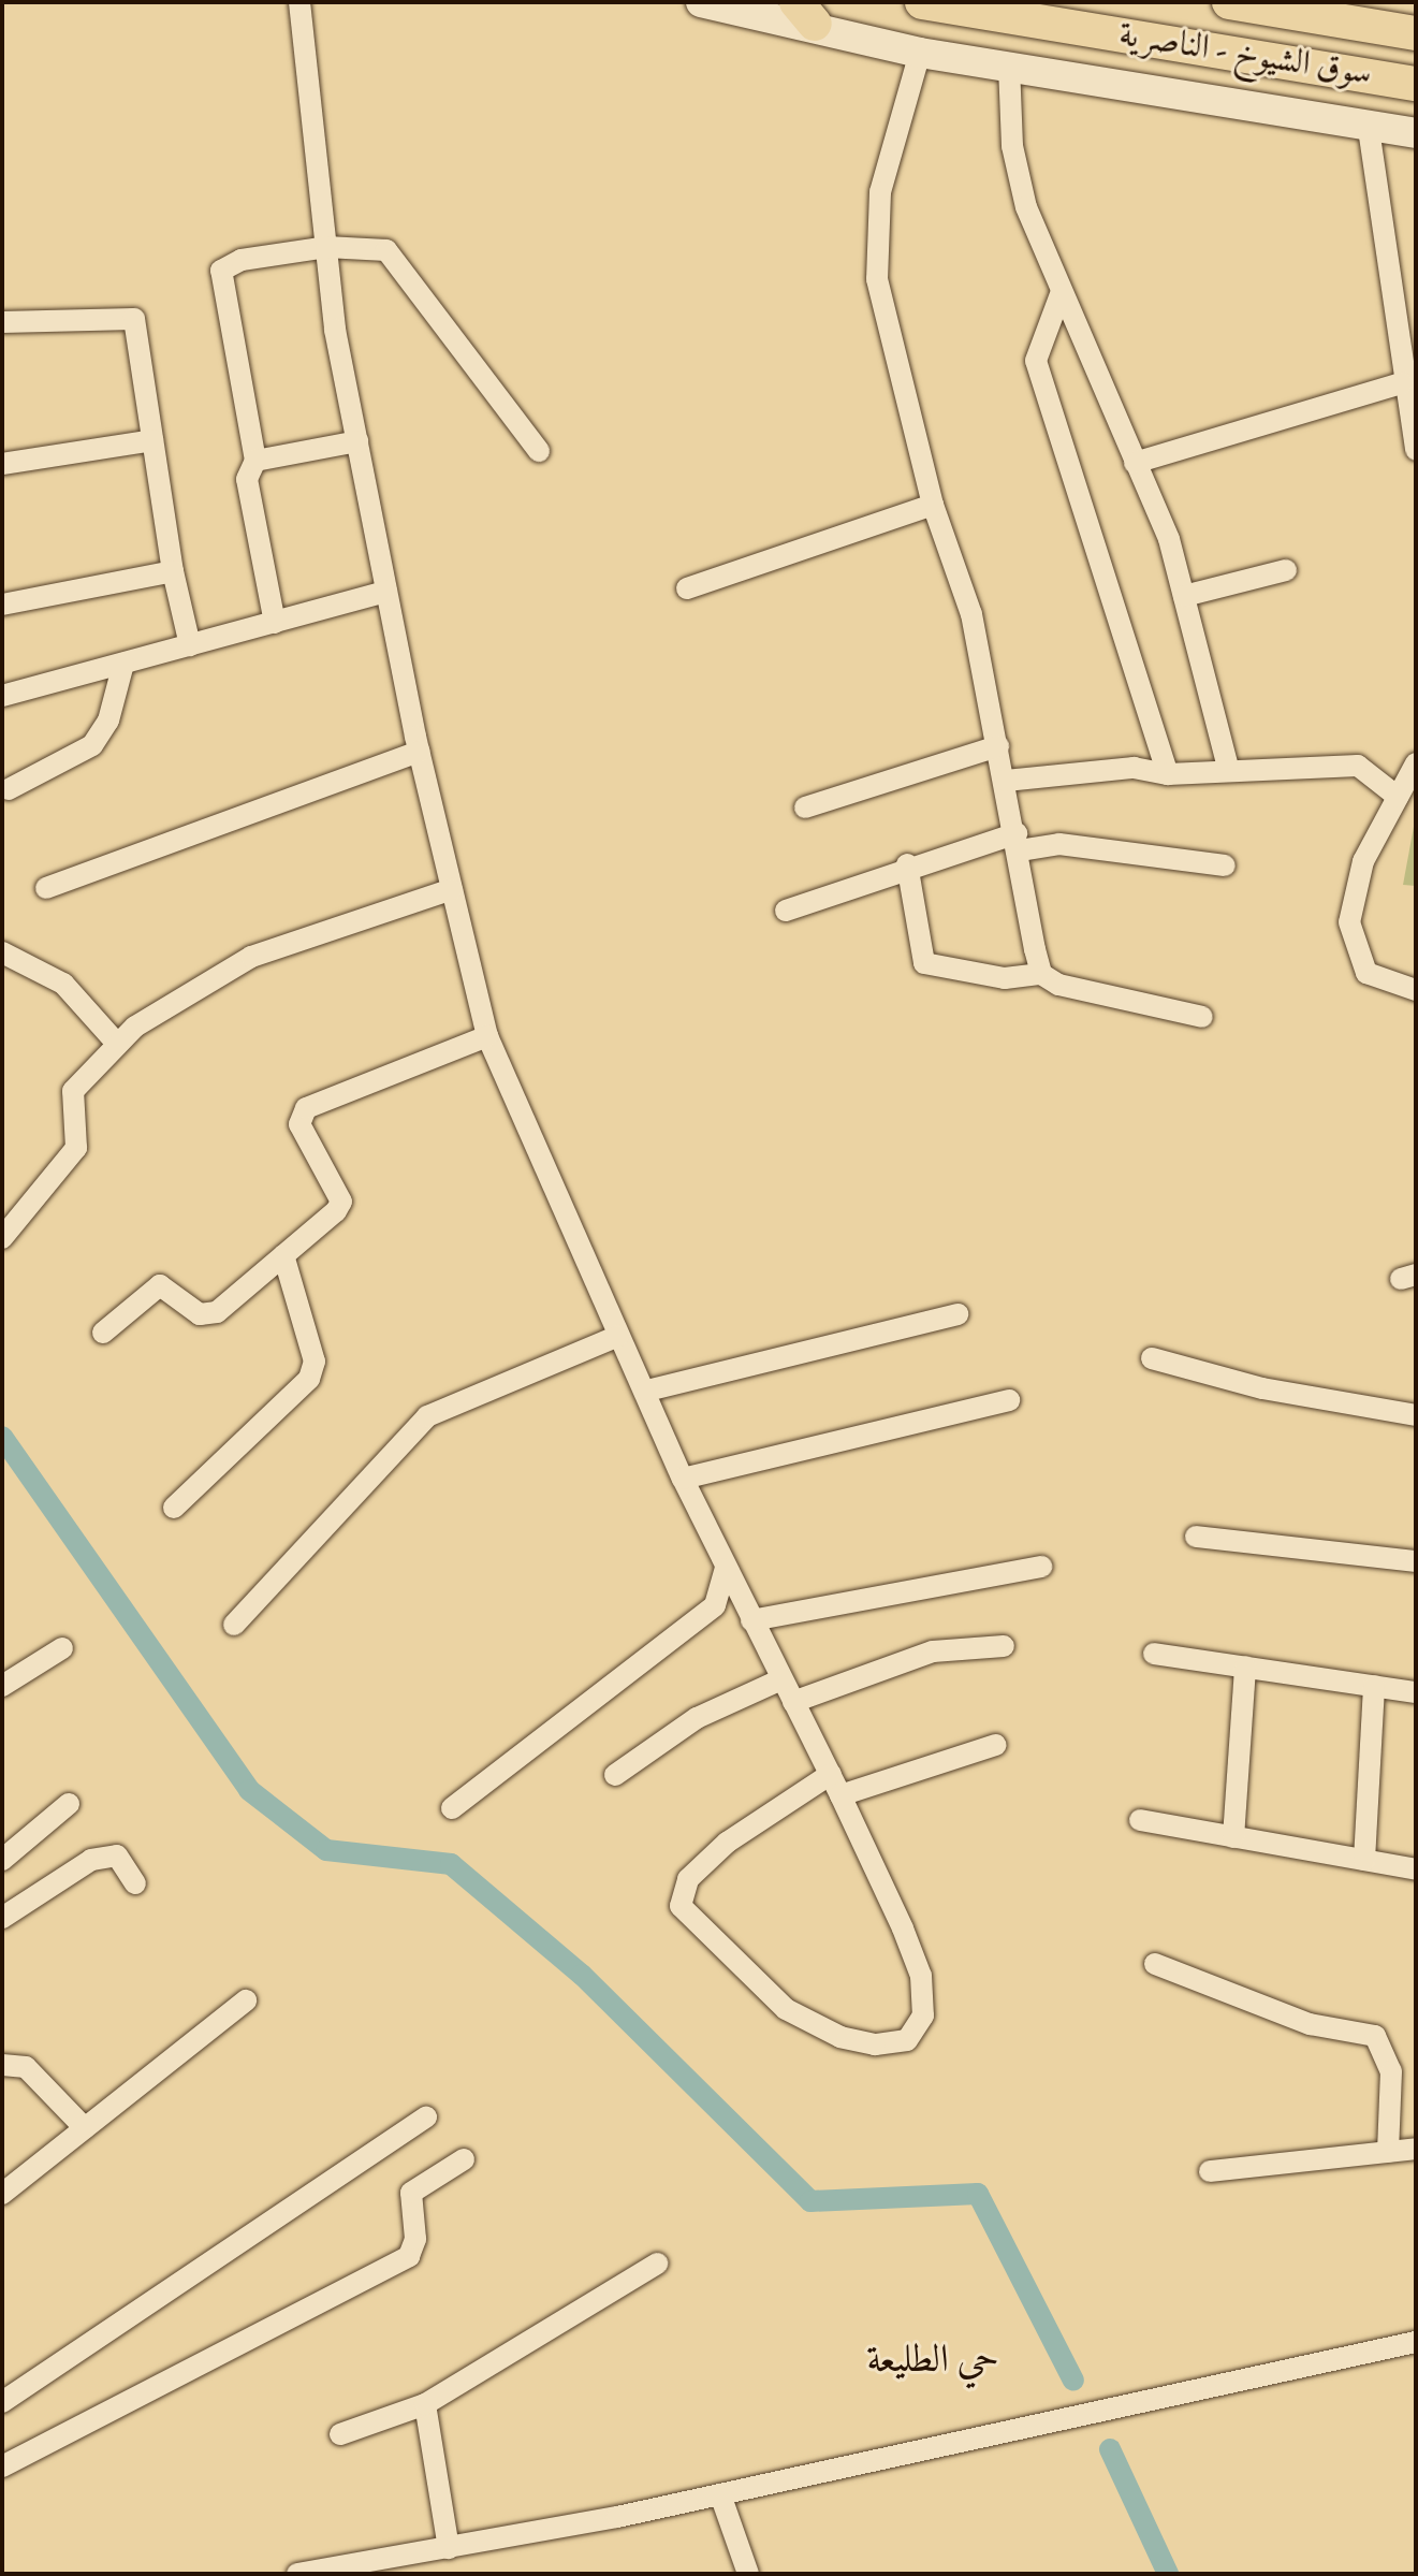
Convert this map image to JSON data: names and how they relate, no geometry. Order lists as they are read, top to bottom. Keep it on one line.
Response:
{"streets":{"highway":["سوق الشيوخ - الناصرية"]},"districts":["حي الطليعة"]}
